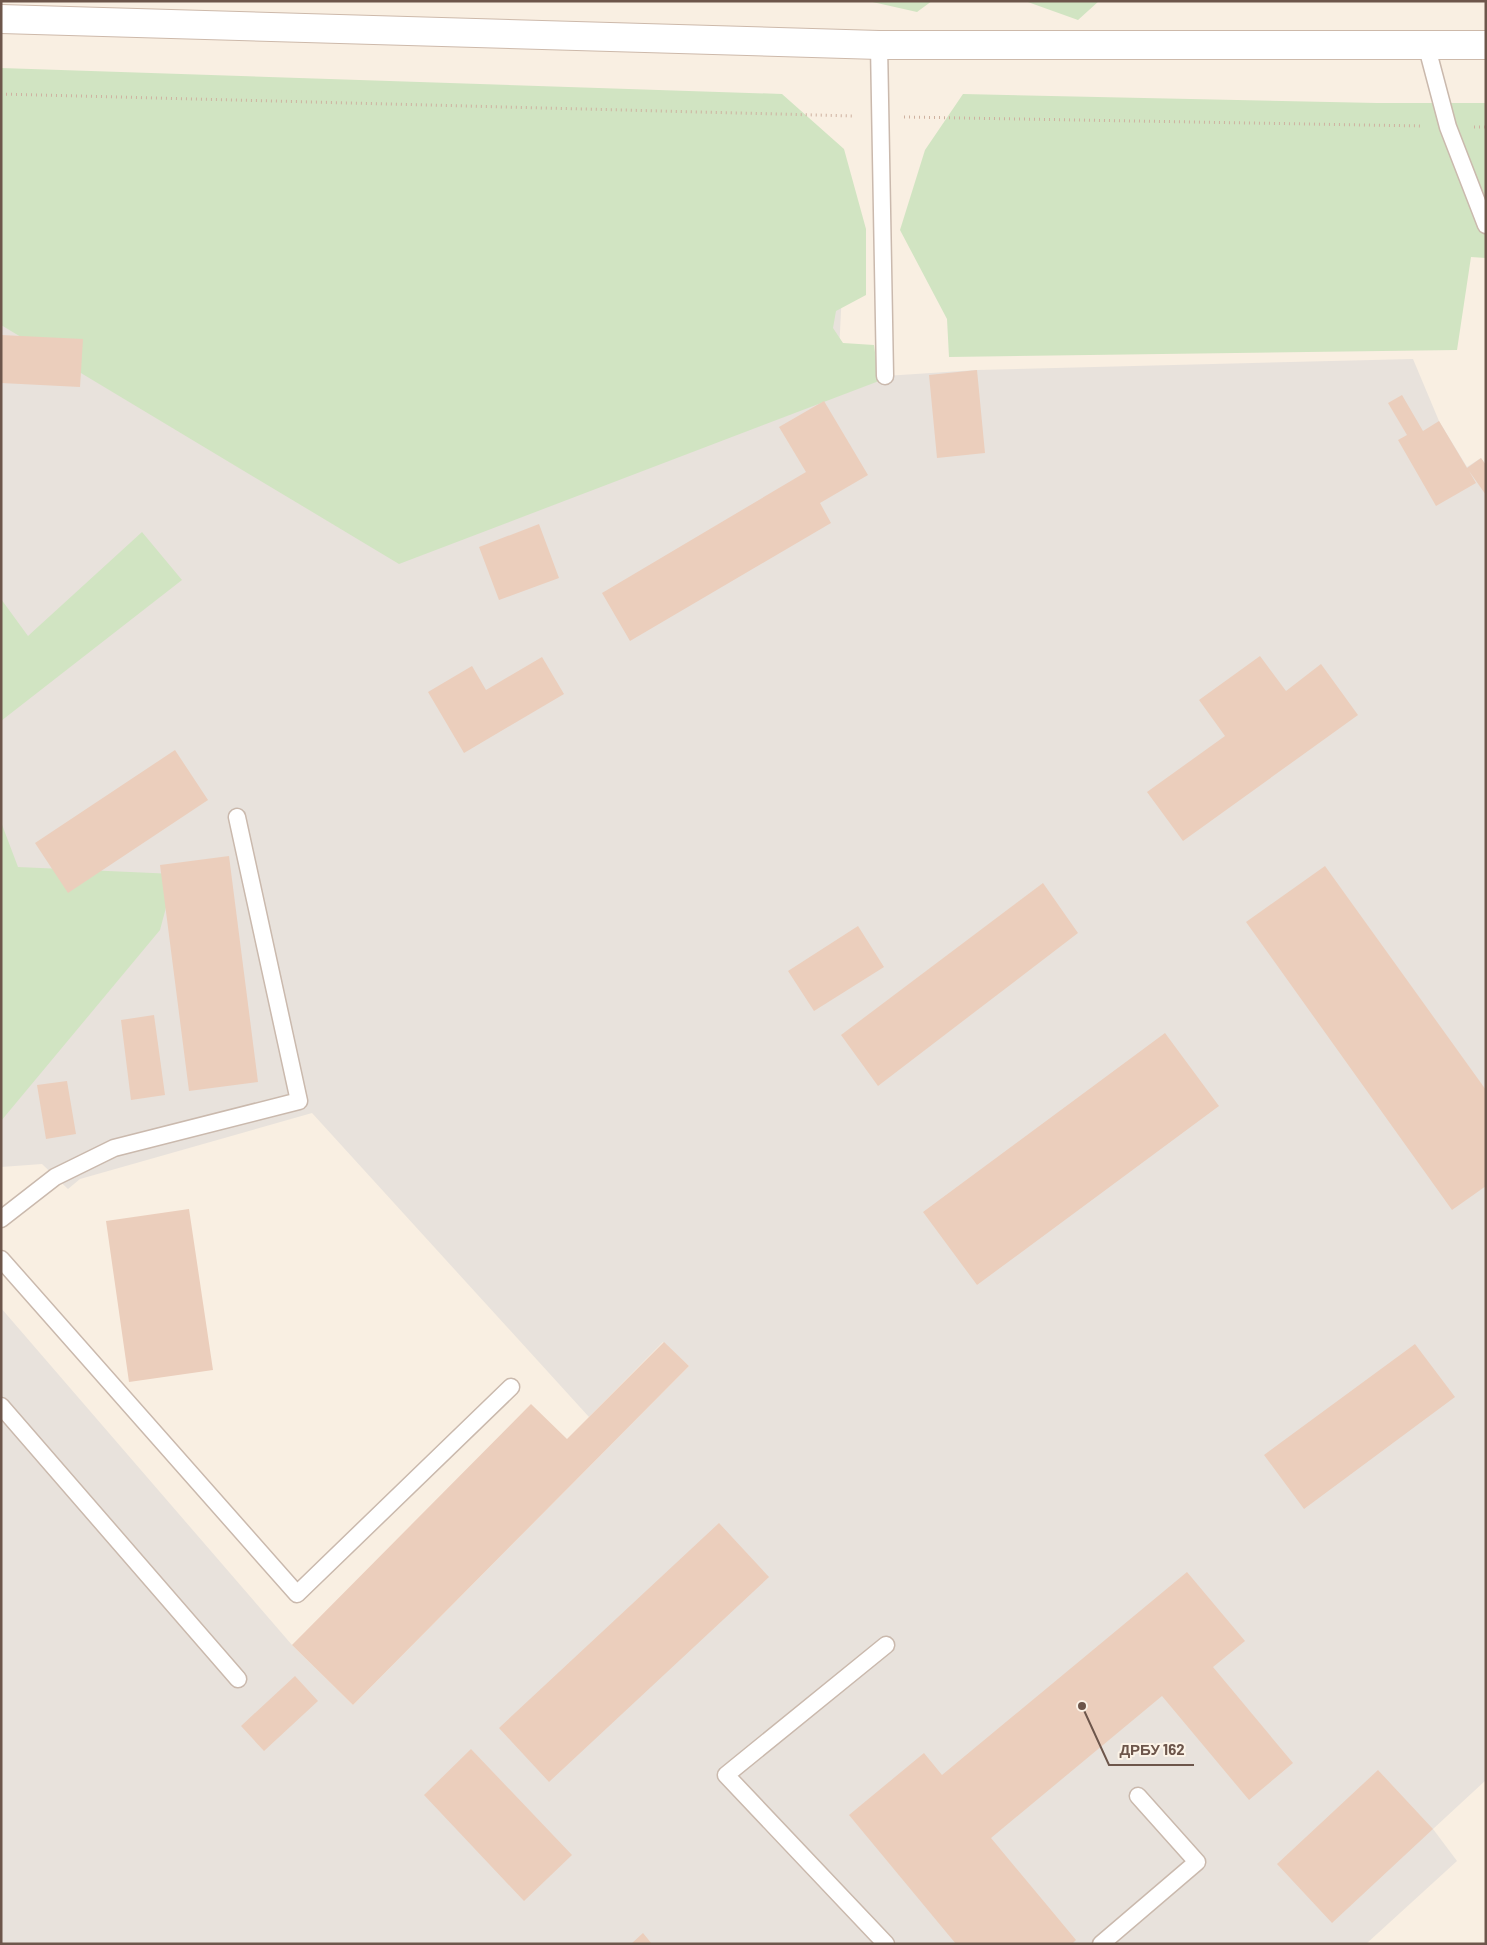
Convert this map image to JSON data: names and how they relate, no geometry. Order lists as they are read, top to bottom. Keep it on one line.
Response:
{"places":["ДРБУ 162"]}
